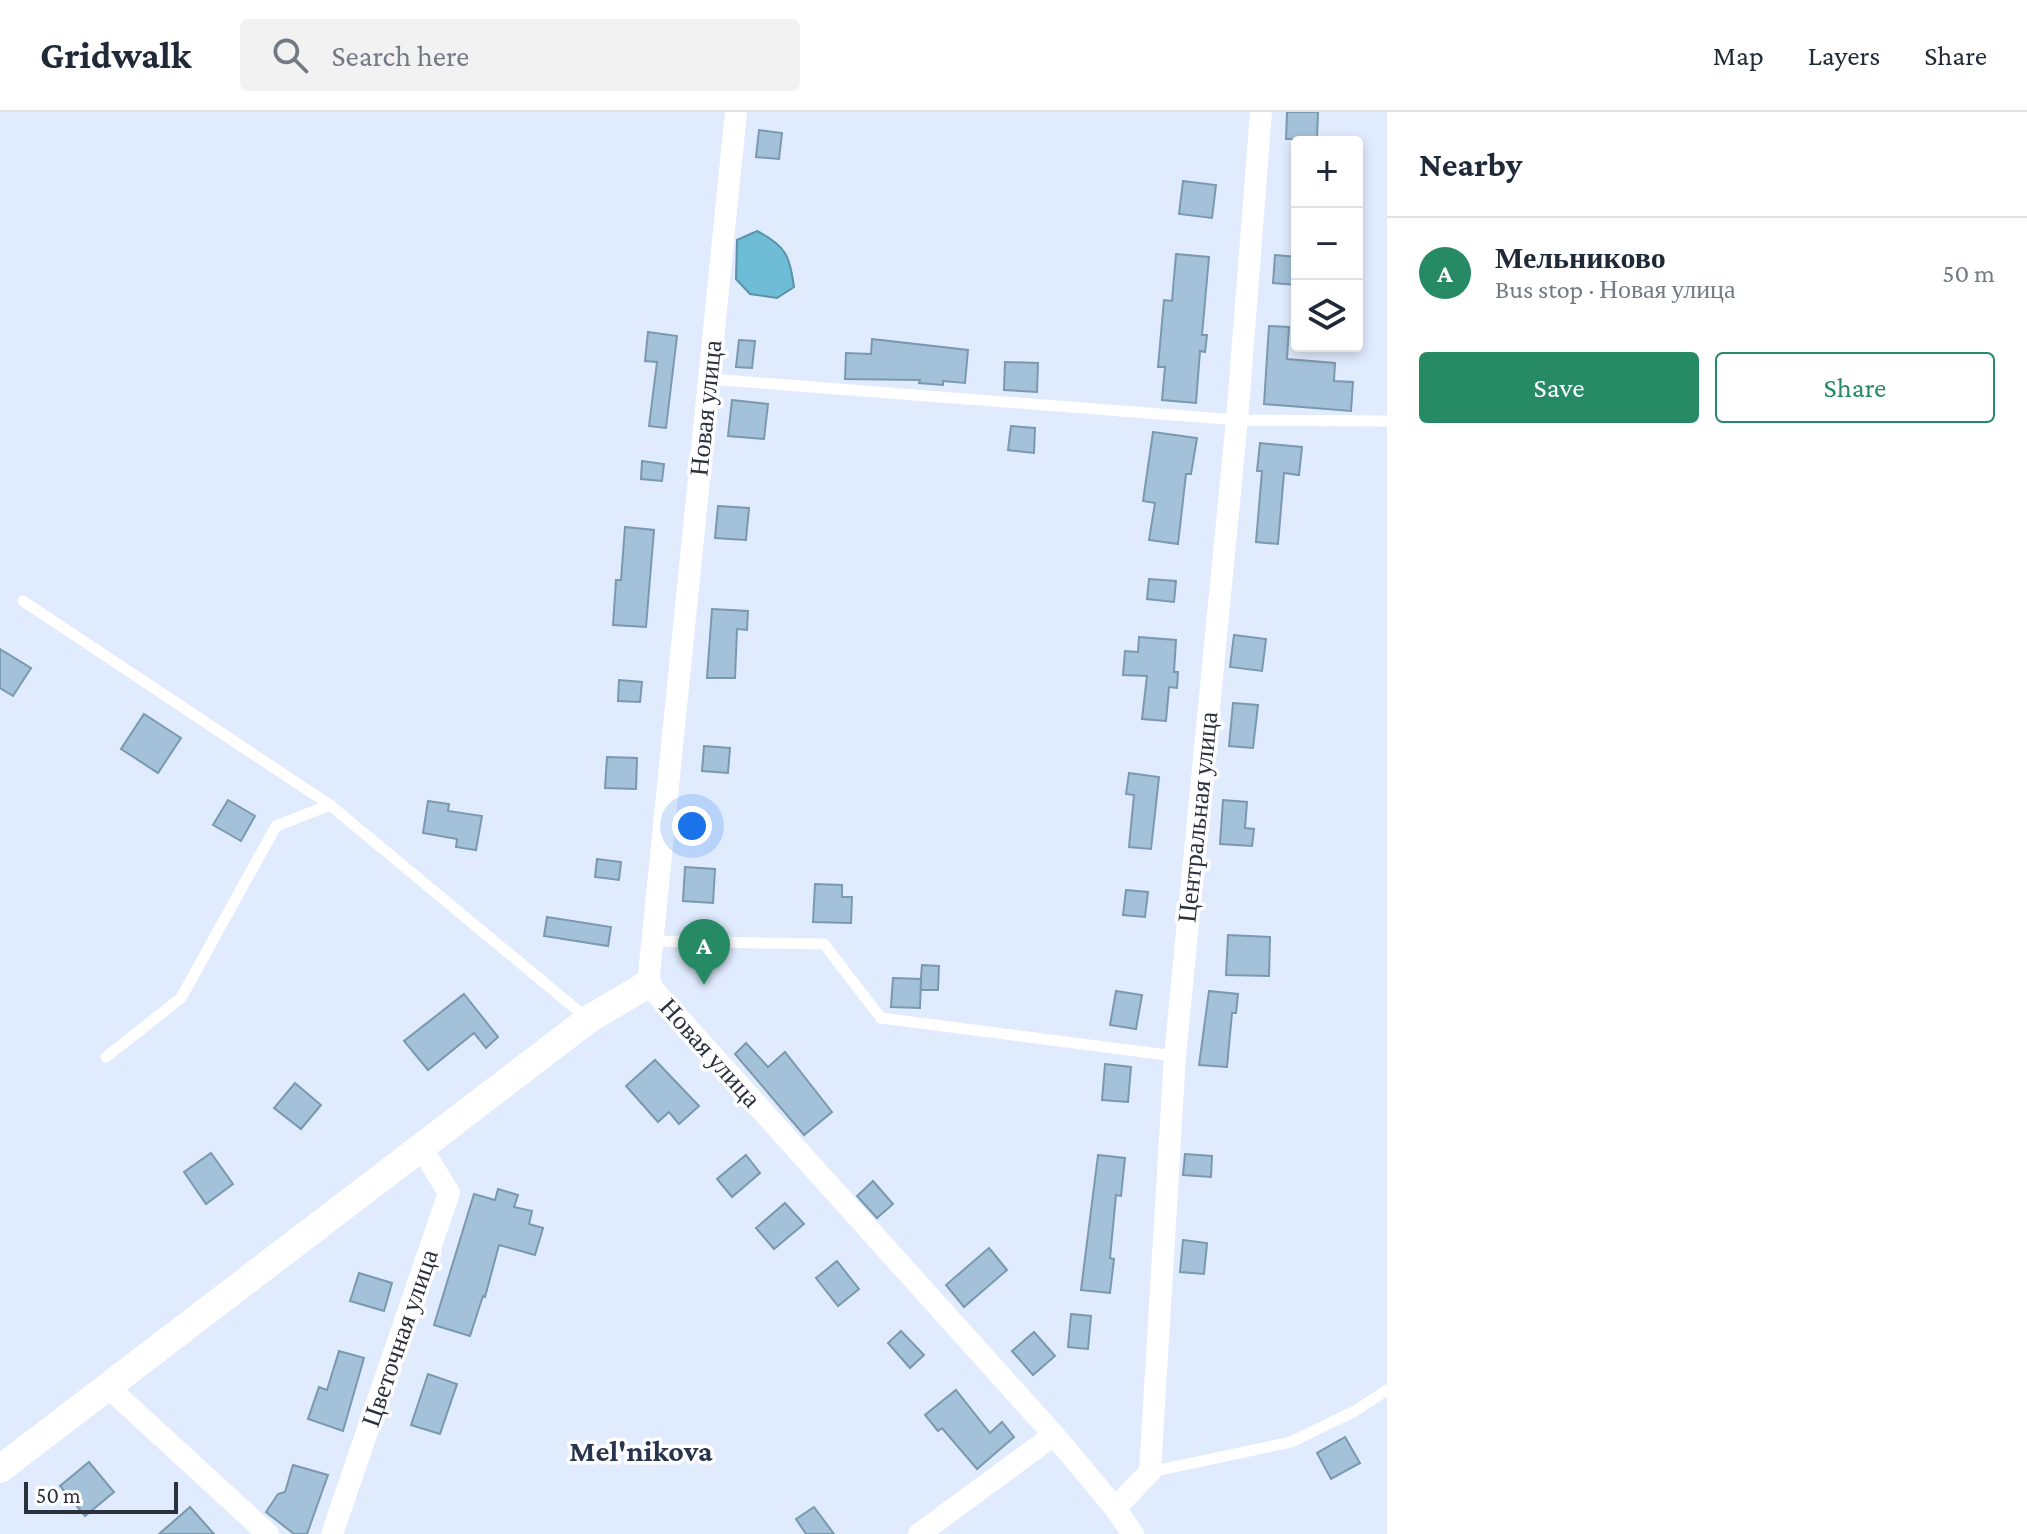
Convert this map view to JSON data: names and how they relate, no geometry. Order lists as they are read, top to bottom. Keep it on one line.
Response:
{"streets":{"street":["Новая улица","Центральная улица","Цветочная улица"]},"districts":["Mel'nikova"],"scale_bar":"50 m","page":{"header":"Gridwalk","search":"Search here","nav":["Map","Layers","Share"],"heading":"Nearby","map_buttons":["+","−"],"list":[{"mark":"A","name":"Мельниково","note":"Bus stop · Новая улица","value":"50 m"}],"buttons":["Save","Share"],"pins":"A","scale":"50 m"}}
